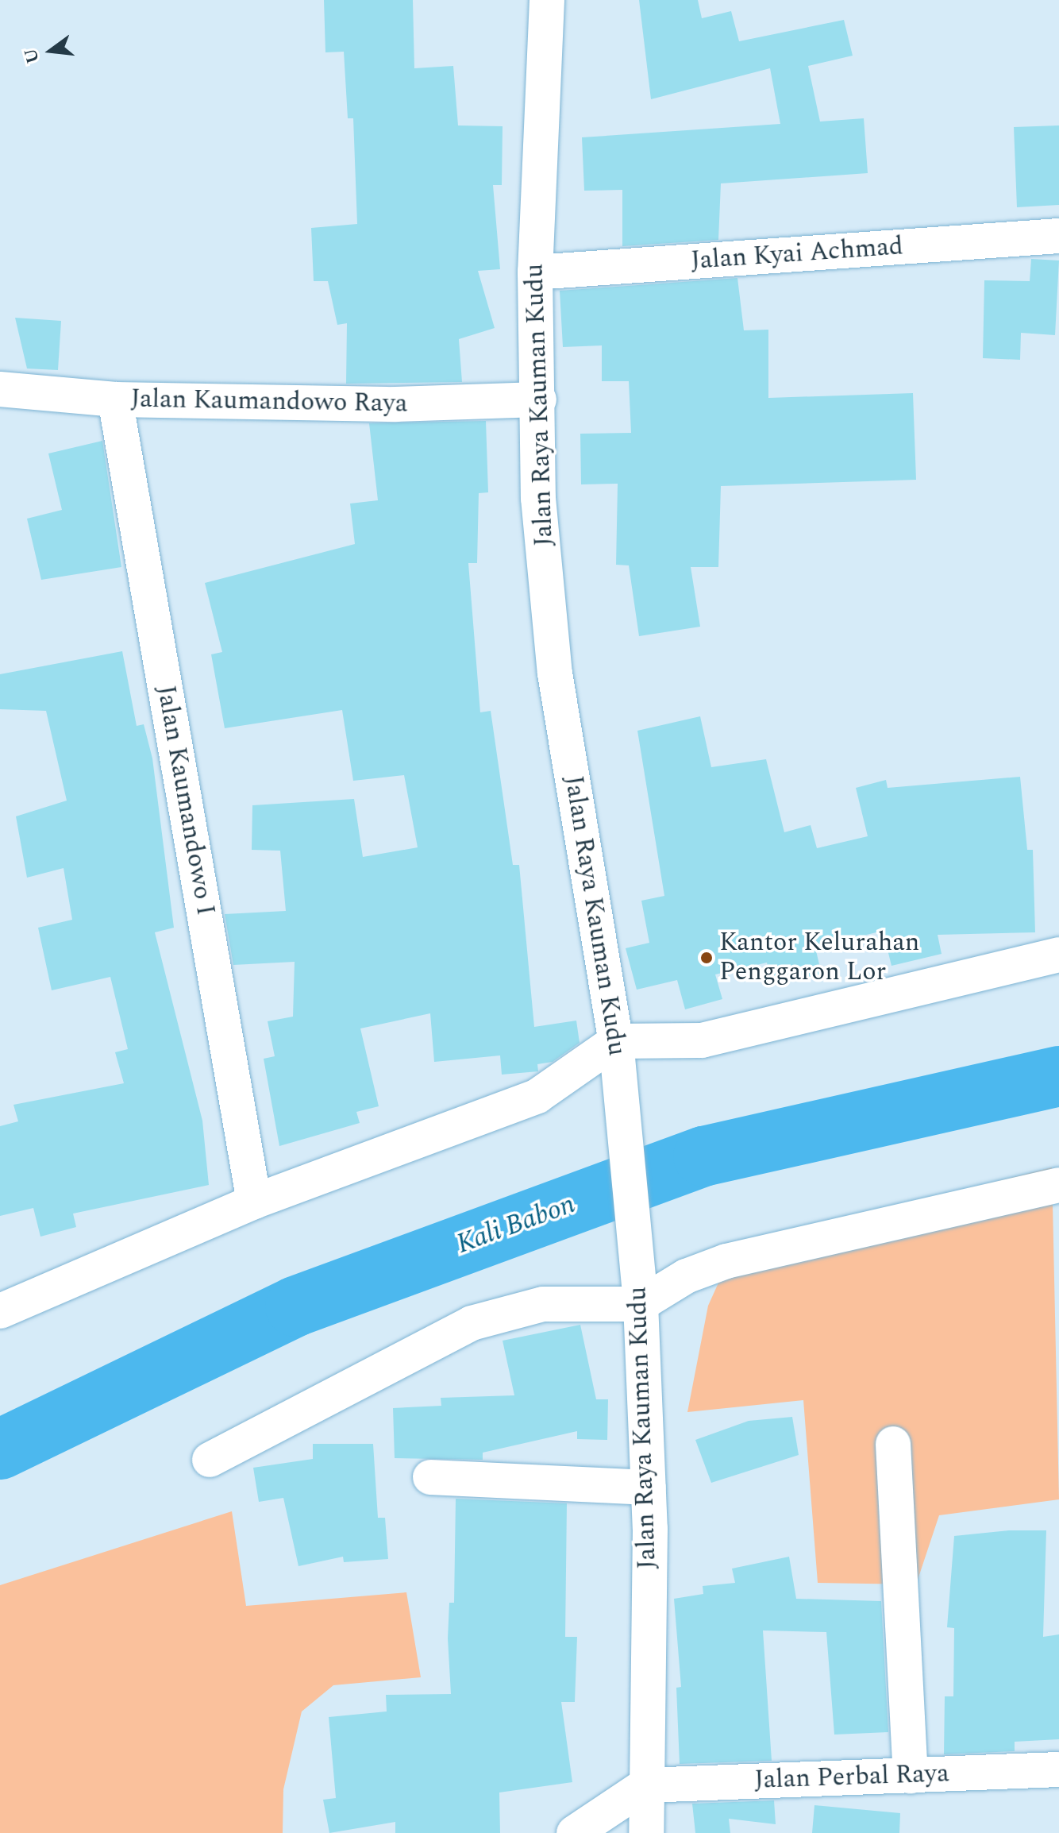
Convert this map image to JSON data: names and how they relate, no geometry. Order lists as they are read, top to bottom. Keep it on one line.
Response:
{"streets":{"street":["Jalan Kyai Achmad","Jalan Kaumandowo Raya","Jalan Raya Kauman Kudu","Jalan Kaumandowo I","Jalan Perbal Raya"]},"crossings":[["Jalan Kyai Achmad","Jalan Raya Kauman Kudu"],["Jalan Kaumandowo Raya","Jalan Raya Kauman Kudu"],["Jalan Kaumandowo Raya","Jalan Kaumandowo I"],["Jalan Raya Kauman Kudu","Jalan Perbal Raya"]],"water":["Kali Babon"],"places":["Kantor Kelurahan Penggaron Lor"],"north":"left"}
